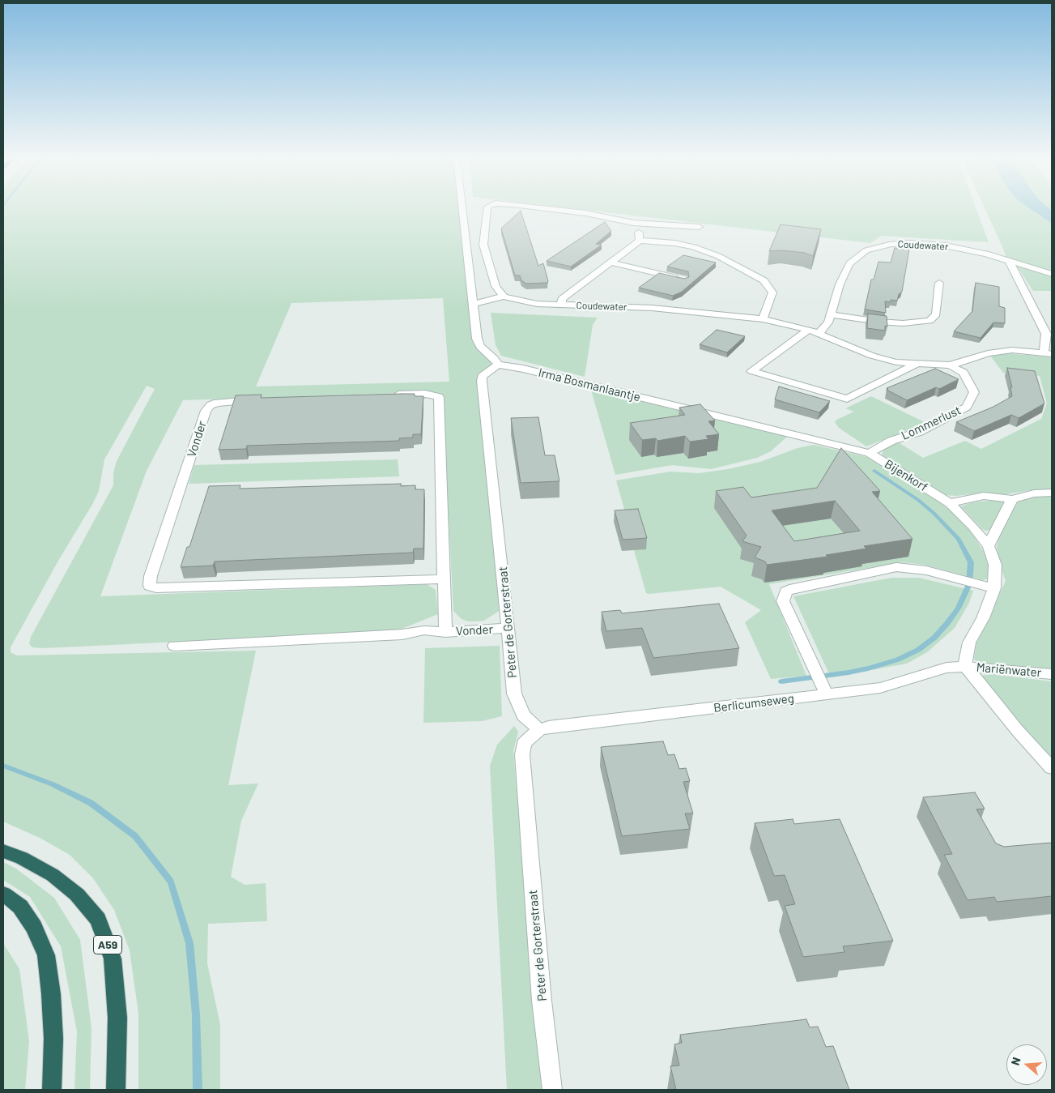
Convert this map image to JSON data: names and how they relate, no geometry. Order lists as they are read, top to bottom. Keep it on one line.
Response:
{"streets":{"highway":["A59"],"street":["Coudewater","Irma Bosmanlaantje","Lommerlust","Vonder","Bijenkorf","Peter de Gorterstraat","Mariënwater","Berlicumseweg"]},"crossings":[["Coudewater","Lommerlust"],["Irma Bosmanlaantje","Bijenkorf"],["Irma Bosmanlaantje","Peter de Gorterstraat"],["Lommerlust","Bijenkorf"],["Vonder","Peter de Gorterstraat"],["Bijenkorf","Mariënwater"],["Bijenkorf","Berlicumseweg"],["Peter de Gorterstraat","Berlicumseweg"],["Mariënwater","Berlicumseweg"]],"north":"left"}
